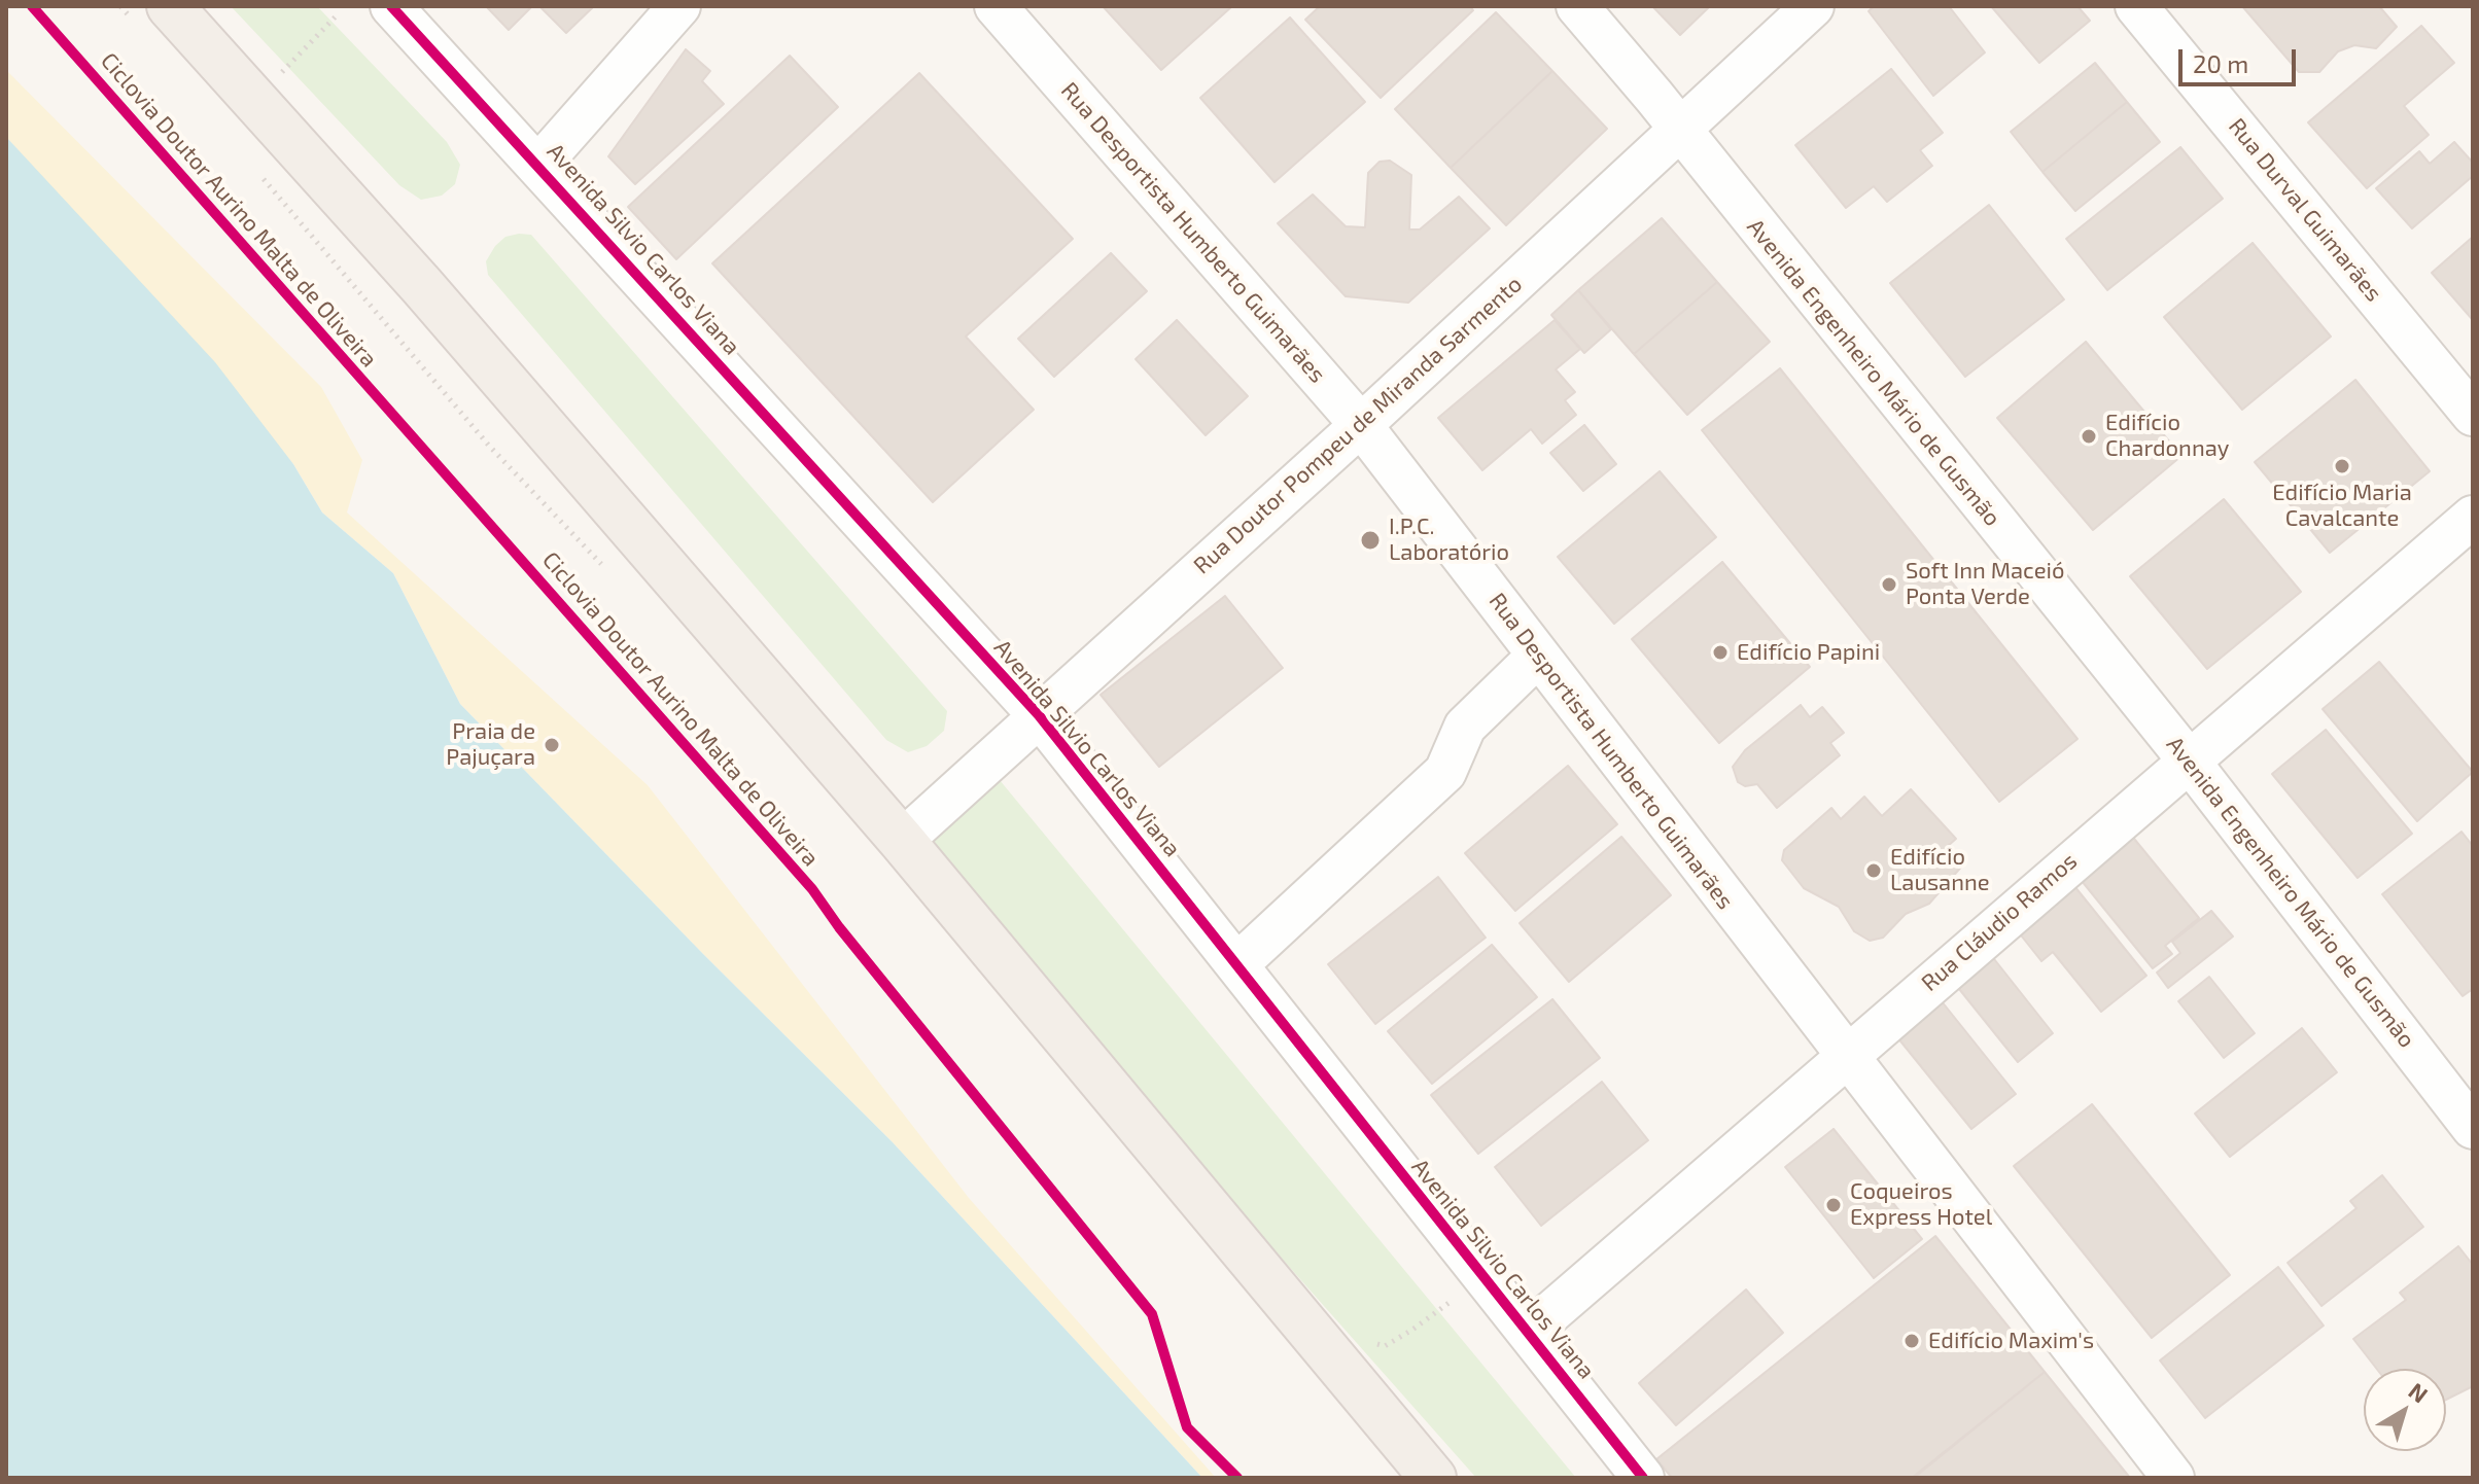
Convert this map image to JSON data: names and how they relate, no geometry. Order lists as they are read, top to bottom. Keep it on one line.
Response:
{"streets":{"street":["Rua Durval Guimarães","Rua Desportista Humberto Guimarães","Avenida Silvio Carlos Viana","Avenida Engenheiro Mário de Gusmão","Rua Doutor Pompeu de Miranda Sarmento","Rua Cláudio Ramos"],"cycle path":["Ciclovia Doutor Aurino Malta de Oliveira"]},"crossings":[["Rua Desportista Humberto Guimarães","Rua Doutor Pompeu de Miranda Sarmento"],["Rua Desportista Humberto Guimarães","Rua Cláudio Ramos"],["Avenida Silvio Carlos Viana","Rua Doutor Pompeu de Miranda Sarmento"],["Avenida Silvio Carlos Viana","Rua Cláudio Ramos"],["Avenida Engenheiro Mário de Gusmão","Rua Doutor Pompeu de Miranda Sarmento"],["Avenida Engenheiro Mário de Gusmão","Rua Cláudio Ramos"]],"places":["Edifício Chardonnay","Edifício Maria Cavalcante","I.P.C. Laboratório","Soft Inn Maceió Ponta Verde","Edifício Papini","Praia de Pajuçara","Edifício Lausanne","Coqueiros Express Hotel","Edifício Maxim's"],"scale_bar":"20 m","north":"top right"}
